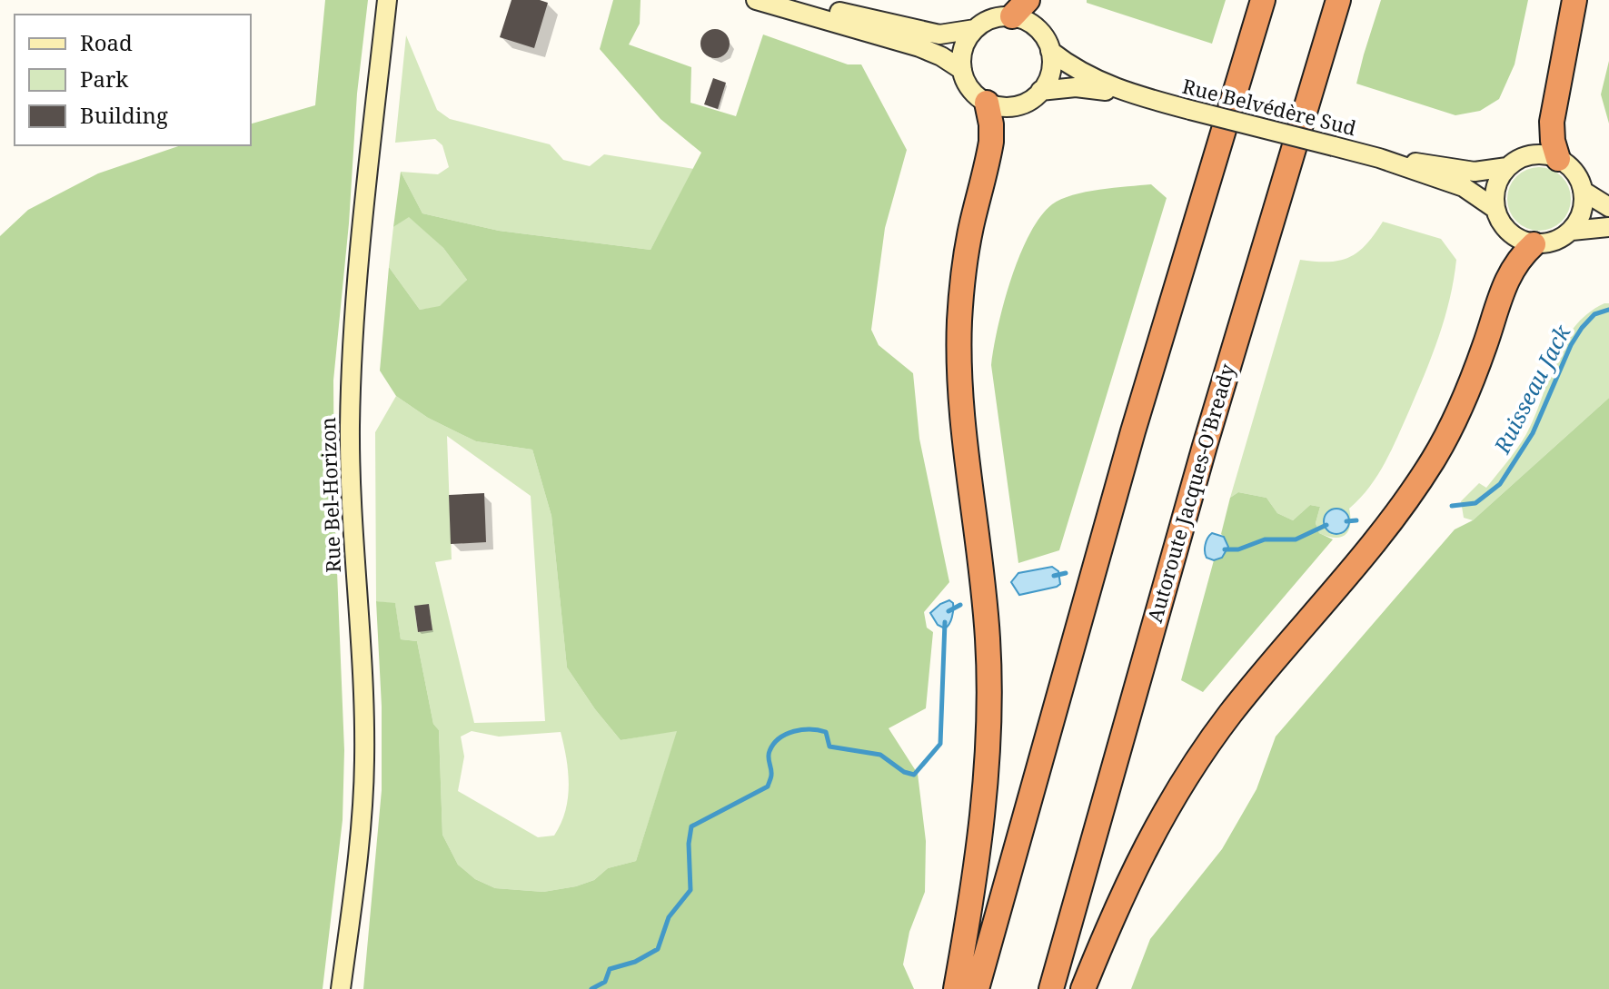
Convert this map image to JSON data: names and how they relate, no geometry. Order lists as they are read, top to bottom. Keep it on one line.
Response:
{"streets":{"highway":["Autoroute Jacques-O'Bready"],"street":["Rue Belvédère Sud","Rue Bel-Horizon"]},"water":["Ruisseau Jack"],"legend":["Road","Park","Building"]}
